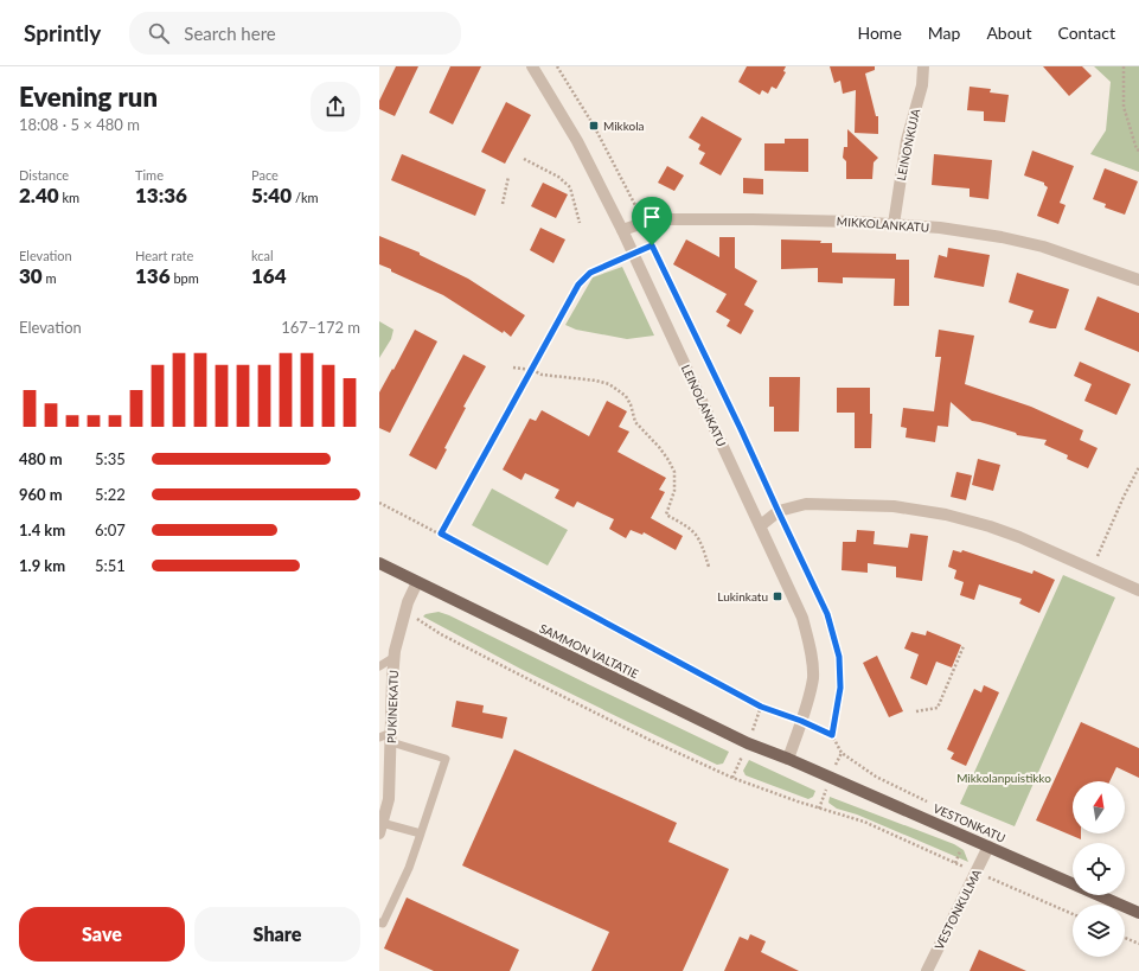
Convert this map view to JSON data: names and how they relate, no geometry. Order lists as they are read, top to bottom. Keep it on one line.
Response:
{"streets":{"main road":["SAMMON VALTATIE","VESTONKATU"],"street":["LEINONKUJA","MIKKOLANKATU","LEINOLANKATU","PUKINEKATU","VESTONKULMA"]},"crossings":[["LEINONKUJA","MIKKOLANKATU"],["MIKKOLANKATU","LEINOLANKATU"],["LEINOLANKATU","SAMMON VALTATIE"],["LEINOLANKATU","VESTONKATU"],["SAMMON VALTATIE","PUKINEKATU"],["SAMMON VALTATIE","VESTONKATU"],["VESTONKATU","VESTONKULMA"]],"parks":["Mikkolanpuistikko"],"places":{"transit":["Mikkola","Lukinkatu"]},"north":"top","page":{"header":"Sprintly","search":"Search here","nav":["Home","Map","About","Contact"],"heading":["Evening run","18:08 · 5 × 480 m"],"stats":[["Distance","2.40 km"],["Time","13:36"],["Pace","5:40 /km"],["Elevation","30 m"],["Heart rate","136 bpm"],["kcal","164"]],"chart":["Elevation","167–172 m"],"list":[{"name":"480 m","note":"5:35"},{"name":"960 m","note":"5:22"},{"name":"1.4 km","note":"6:07"},{"name":"1.9 km","note":"5:51"}],"buttons":["Save","Share"]}}
